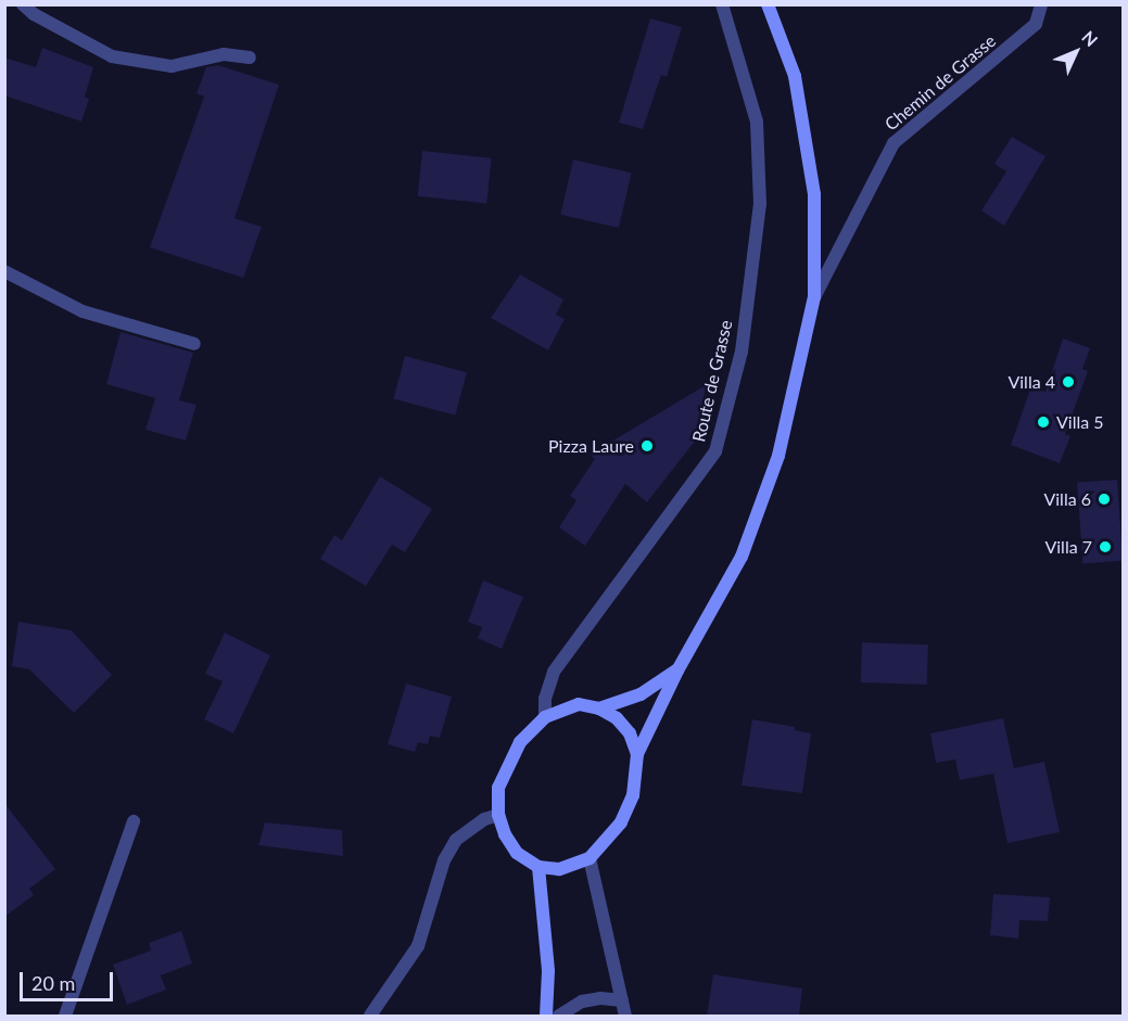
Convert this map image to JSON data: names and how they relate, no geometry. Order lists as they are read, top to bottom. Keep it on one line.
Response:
{"streets":{"street":["Chemin de Grasse","Route de Grasse"]},"places":["Villa 4","Villa 5","Pizza Laure","Villa 6","Villa 7"],"scale_bar":"20 m","north":"top right"}
